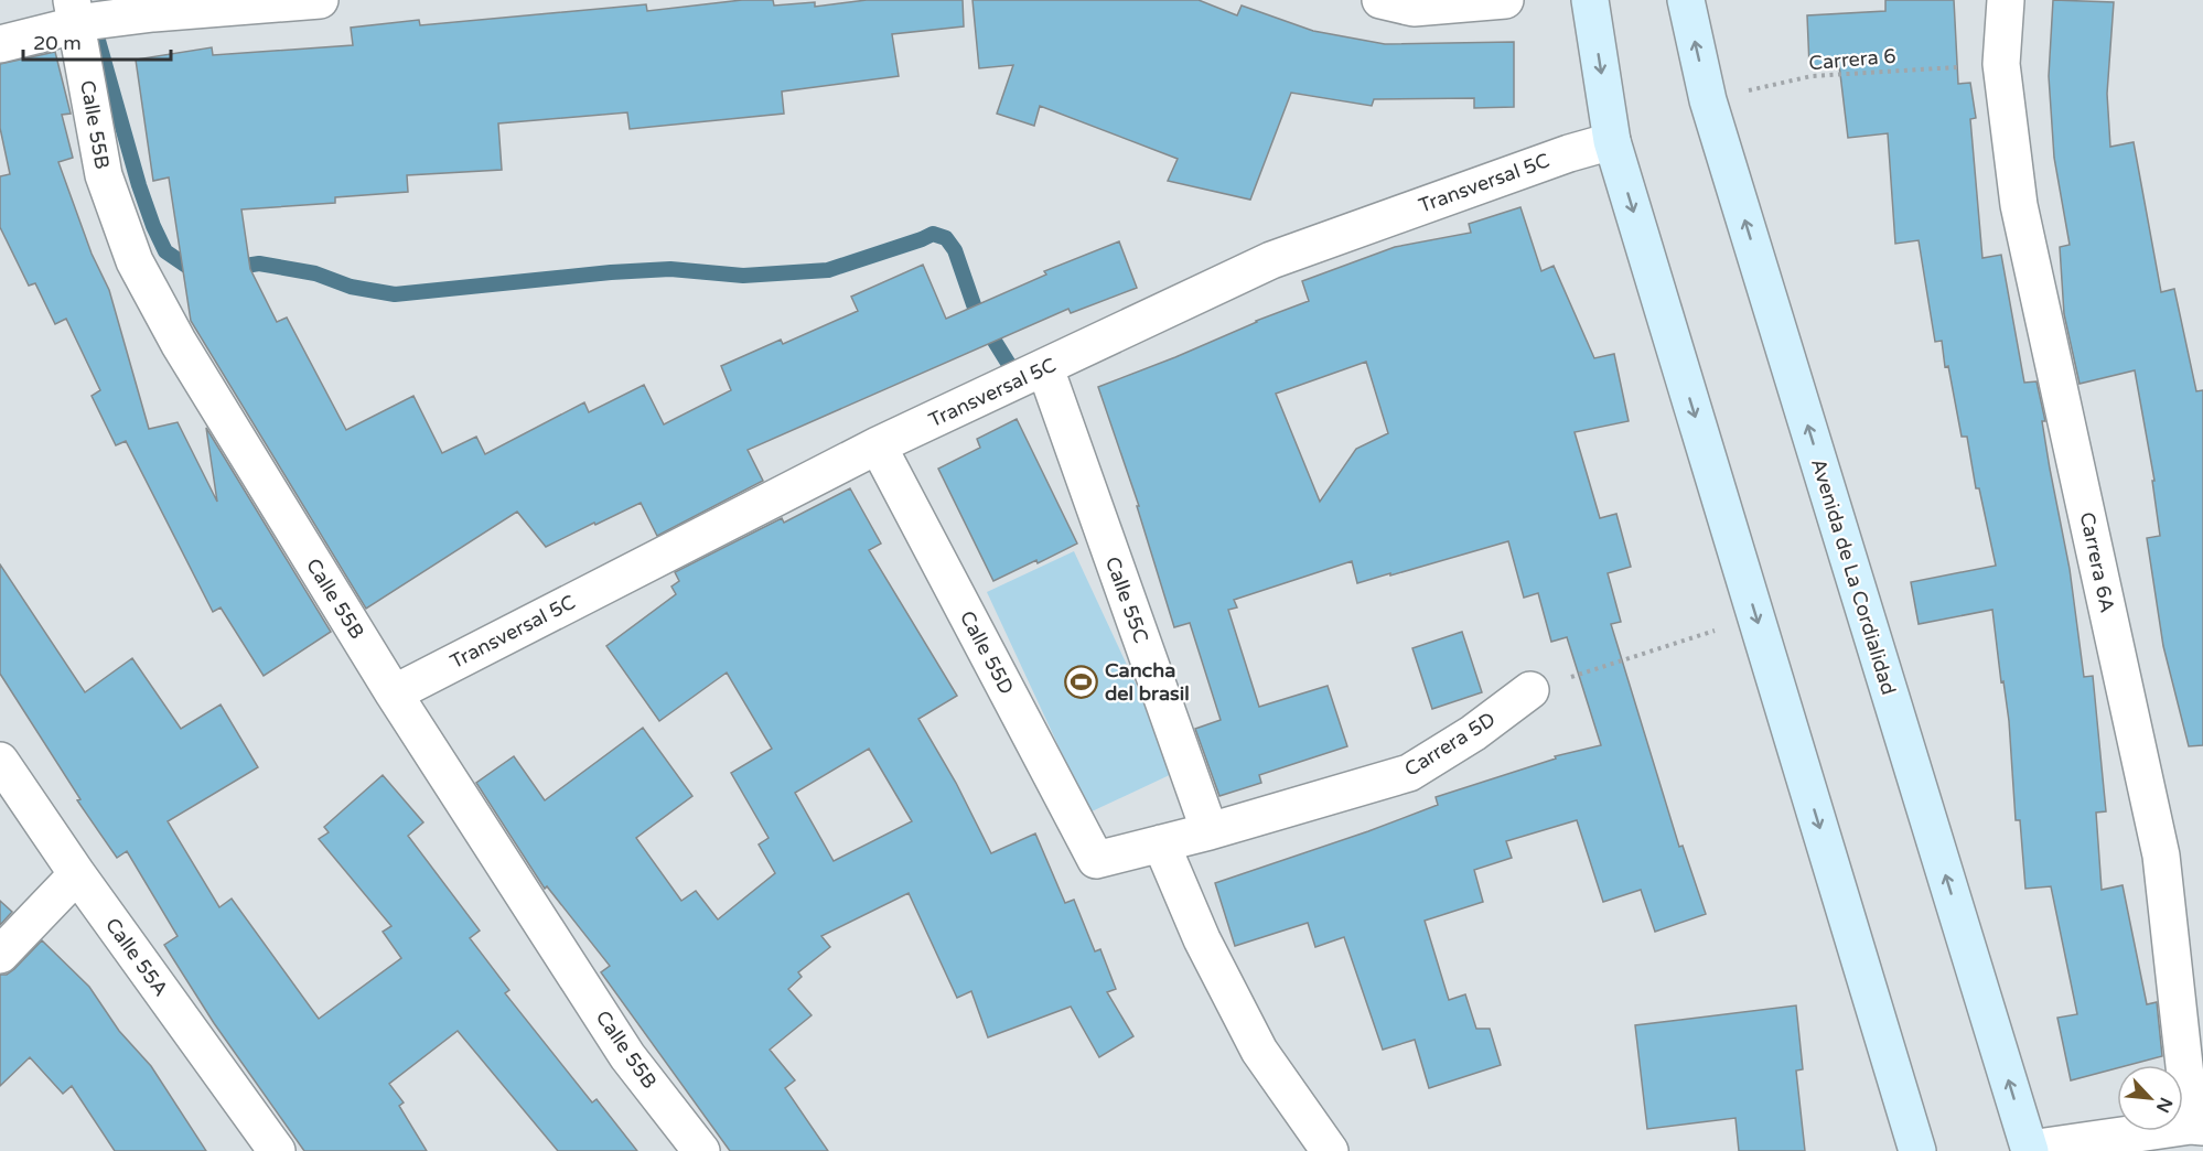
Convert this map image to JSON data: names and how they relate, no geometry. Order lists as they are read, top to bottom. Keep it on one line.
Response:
{"streets":{"main road":["Avenida de La Cordialidad"],"street":["Calle 55B","Transversal 5C","Carrera 6A","Calle 55C","Calle 55D","Carrera 5D","Calle 55A"],"path":["Carrera 6"]},"crossings":[["Carrera 6","Carrera 6A"],["Carrera 6","Avenida de La Cordialidad"],["Calle 55B","Transversal 5C"],["Transversal 5C","Calle 55C"],["Transversal 5C","Calle 55D"],["Calle 55C","Carrera 5D"],["Calle 55D","Carrera 5D"]],"places":{"sports":["Cancha del brasil"]},"scale_bar":"20 m","north":"bottom right"}
